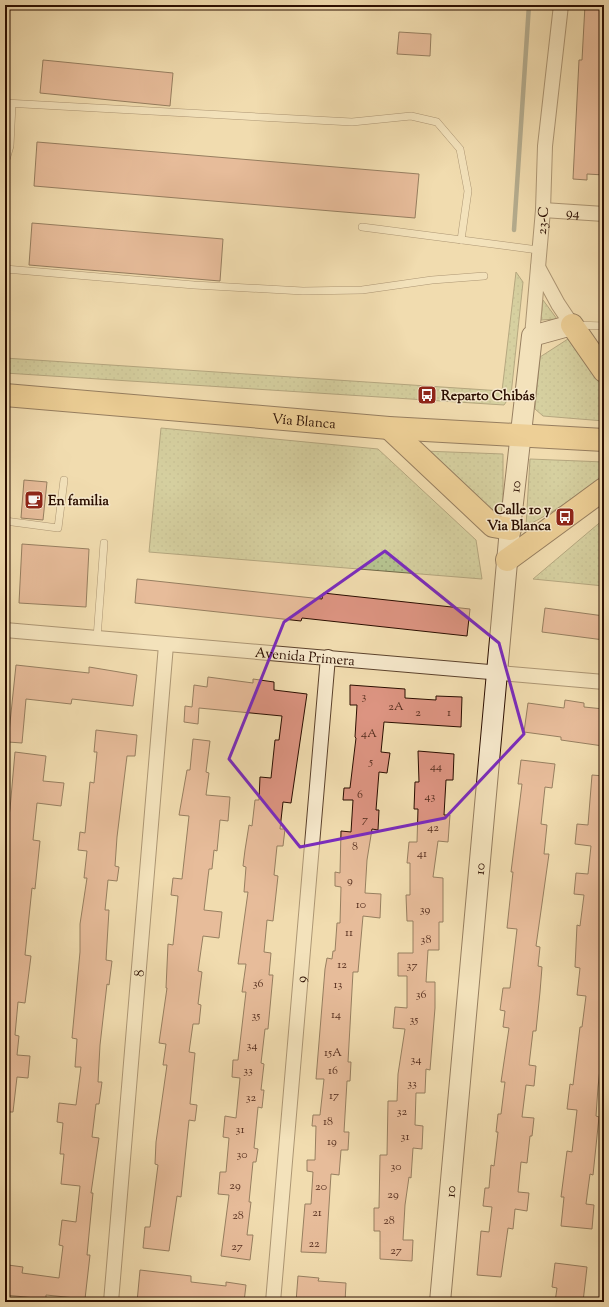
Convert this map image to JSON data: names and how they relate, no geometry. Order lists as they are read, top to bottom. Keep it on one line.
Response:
{"streets":{"main road":["Vía Blanca"],"street":["94","23-C","10","Avenida Primera","8","9"]},"crossings":[["94","23-C"],["23-C","Vía Blanca"],["23-C","10"],["Vía Blanca","10"],["10","Avenida Primera"],["Avenida Primera","8"],["Avenida Primera","9"]],"places":{"bus stop":["Reparto Chibás","Calle 10 y Via Blanca"],"cafe":["En familia"]},"house_numbers":["3","2A","2","1","4A","5","44","6","43","7","42","8","41","9","10","39","11","38","12","37","36","13","36","14","35","35","34","15A","34","33","16","33","17","32","32","18","31","31","19","30","30","29","20","29","21","28","28","22","27","27"]}
